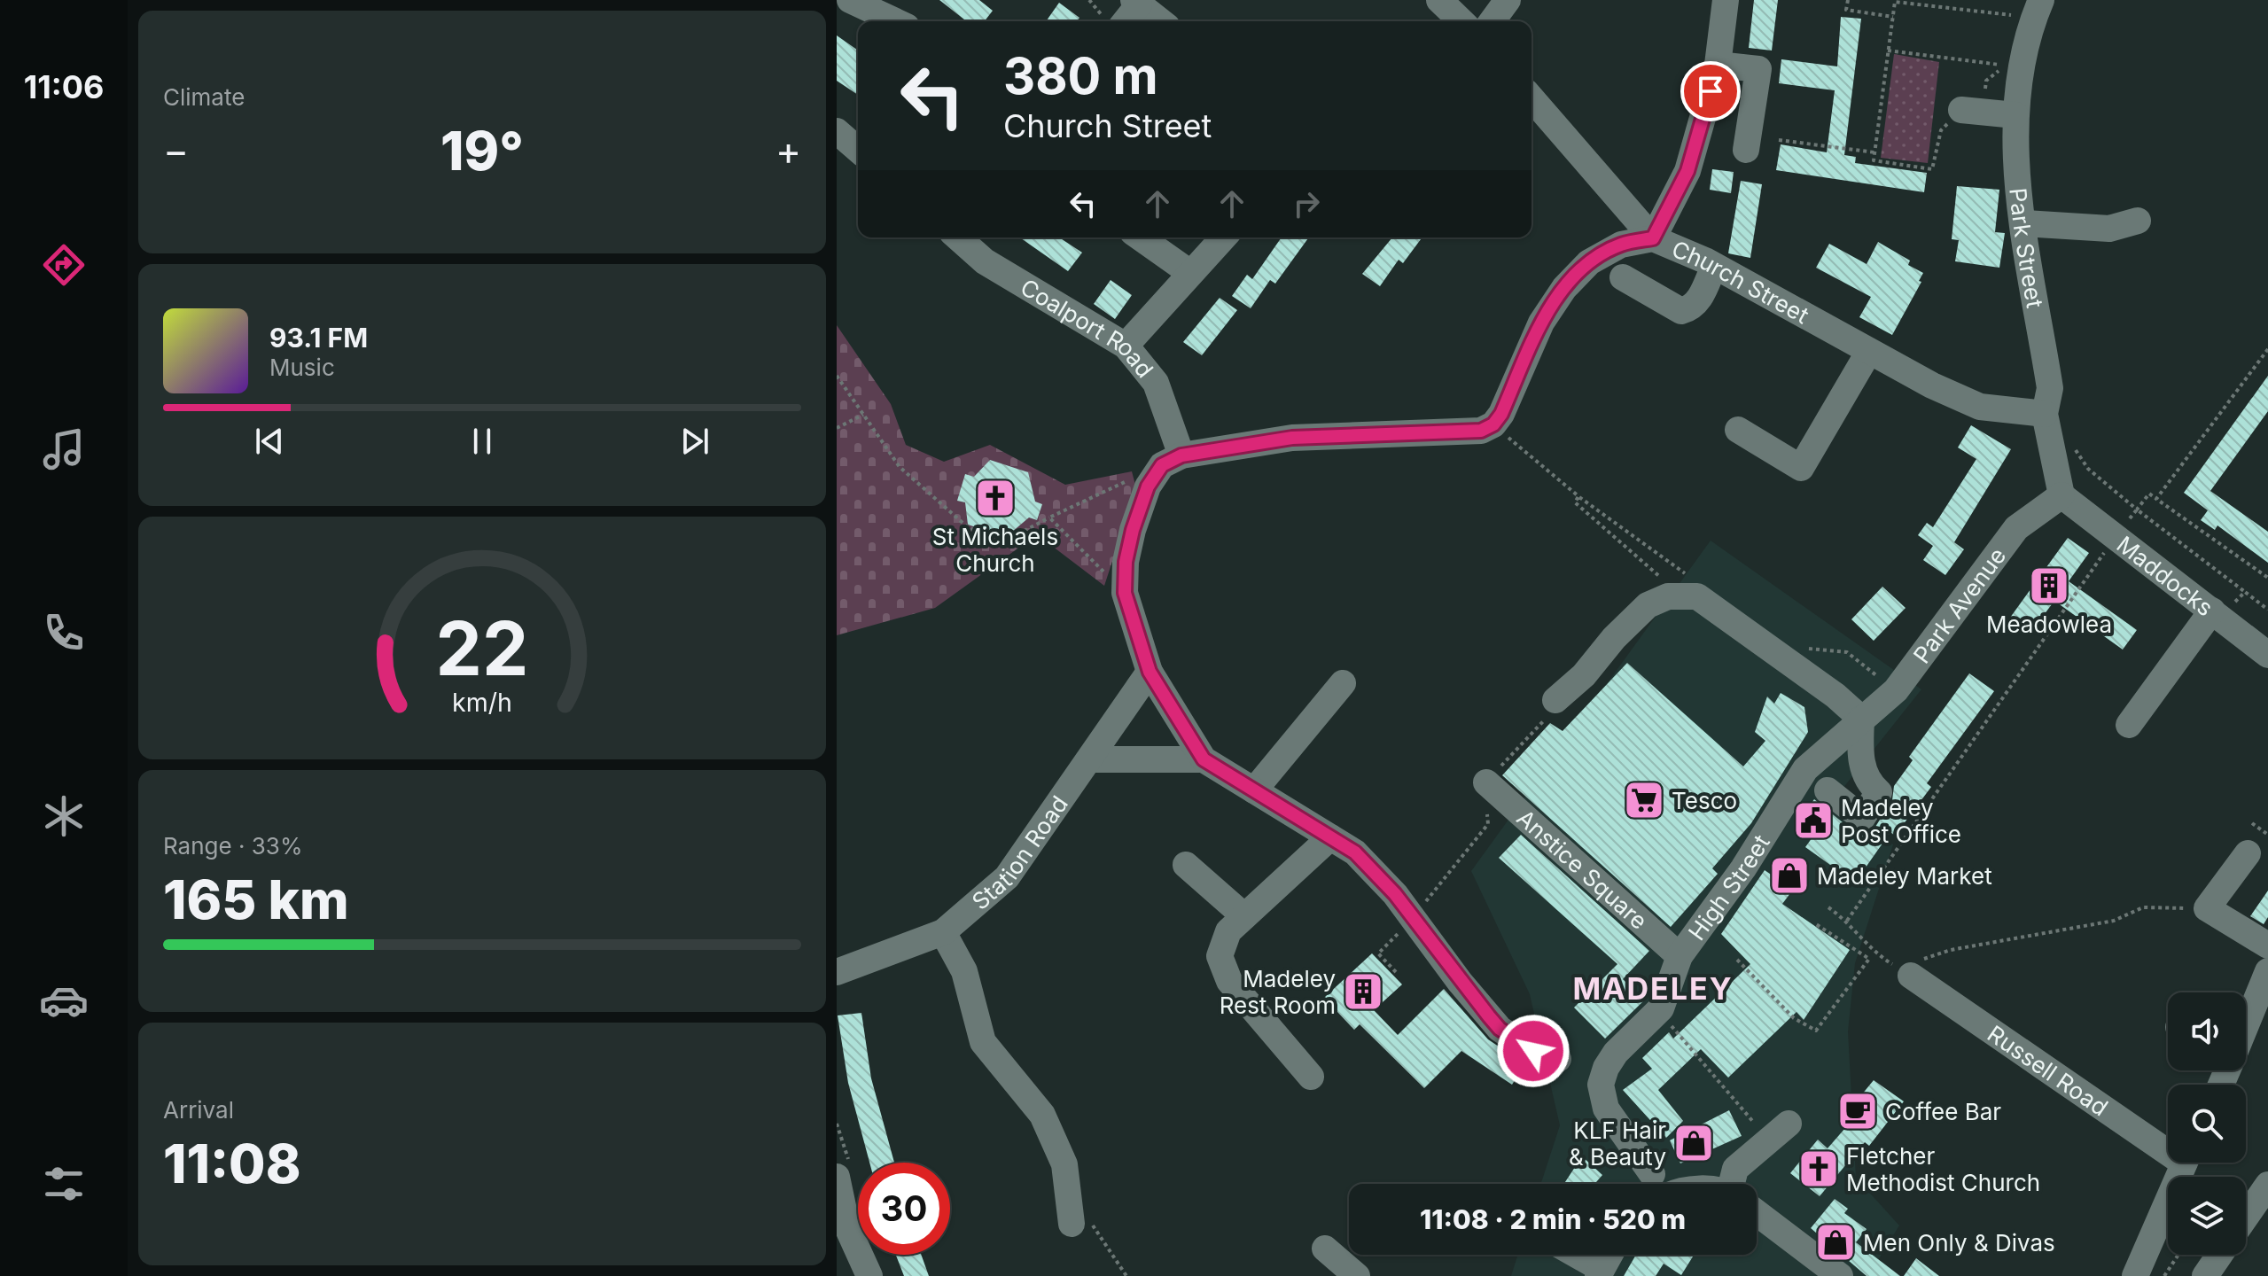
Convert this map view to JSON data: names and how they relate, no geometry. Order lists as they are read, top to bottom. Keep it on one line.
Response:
{"streets":{"street":["Park Street","Church Street","Coalport Road","Maddocks","Park Avenue","Station Road","Anstice Square","High Street","Russell Road"]},"crossings":[["Park Street","Church Street"],["Park Street","Maddocks"],["Park Street","Park Avenue"],["Maddocks","Park Avenue"],["Park Avenue","High Street"],["Anstice Square","High Street"]],"districts":["MADELEY"],"places":{"church":["St Michaels Church","Fletcher Methodist Church"],"building":["Meadowlea","Madeley Rest Room"],"supermarket":["Tesco"],"public building":["Madeley Post Office"],"shop":["Madeley Market","KLF Hair & Beauty","Men Only & Divas"],"cafe":["Coffee Bar"]},"page":{"tabs":"11:06","tile":["Climate",["Range · 33%","165 km"],["Arrival","11:08"]],"turn":["380 m","Church Street"],"heat":["−","19°","+"],"song":["93.1 FM","Music"],"limit":"30","trip":"11:08 · 2 min · 520 m","gauge":["22","km/h"]}}
